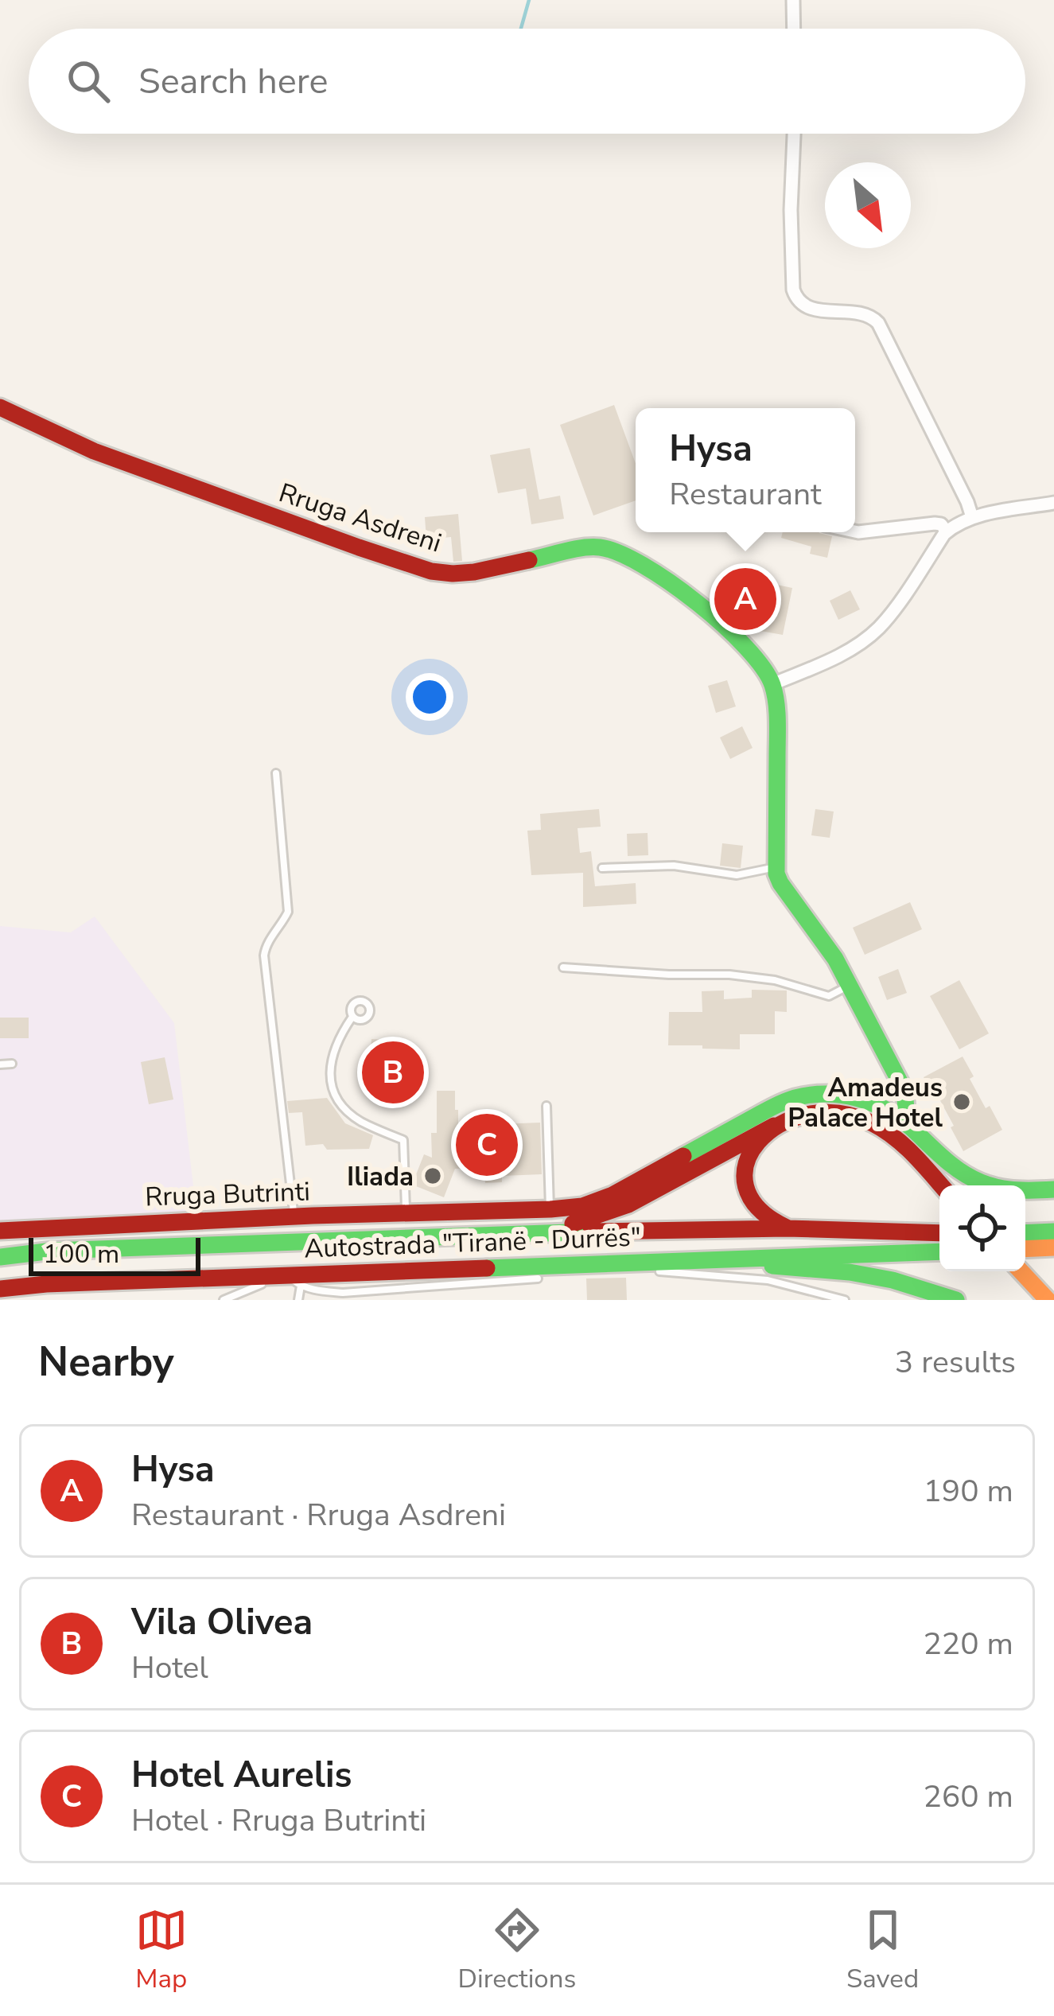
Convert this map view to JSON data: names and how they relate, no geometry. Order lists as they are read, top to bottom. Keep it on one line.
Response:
{"streets":{"main road":["Rruga Asdreni","Rruga Butrinti","Autostrada \"Tiranë - Durrës\""]},"places":["Amadeus Palace Hotel","Iliada"],"scale_bar":"100 m","north":"bottom right","page":{"search":"Search here","popup":["Hysa","Restaurant"],"pins":["A","B","C"],"scale":"100 m","heading":["Nearby","3 results"],"list":[{"mark":"A","name":"Hysa","note":"Restaurant · Rruga Asdreni","value":"190 m"},{"mark":"B","name":"Vila Olivea","note":"Hotel","value":"220 m"},{"mark":"C","name":"Hotel Aurelis","note":"Hotel · Rruga Butrinti","value":"260 m"}],"nav":["Map","Directions","Saved"]}}
